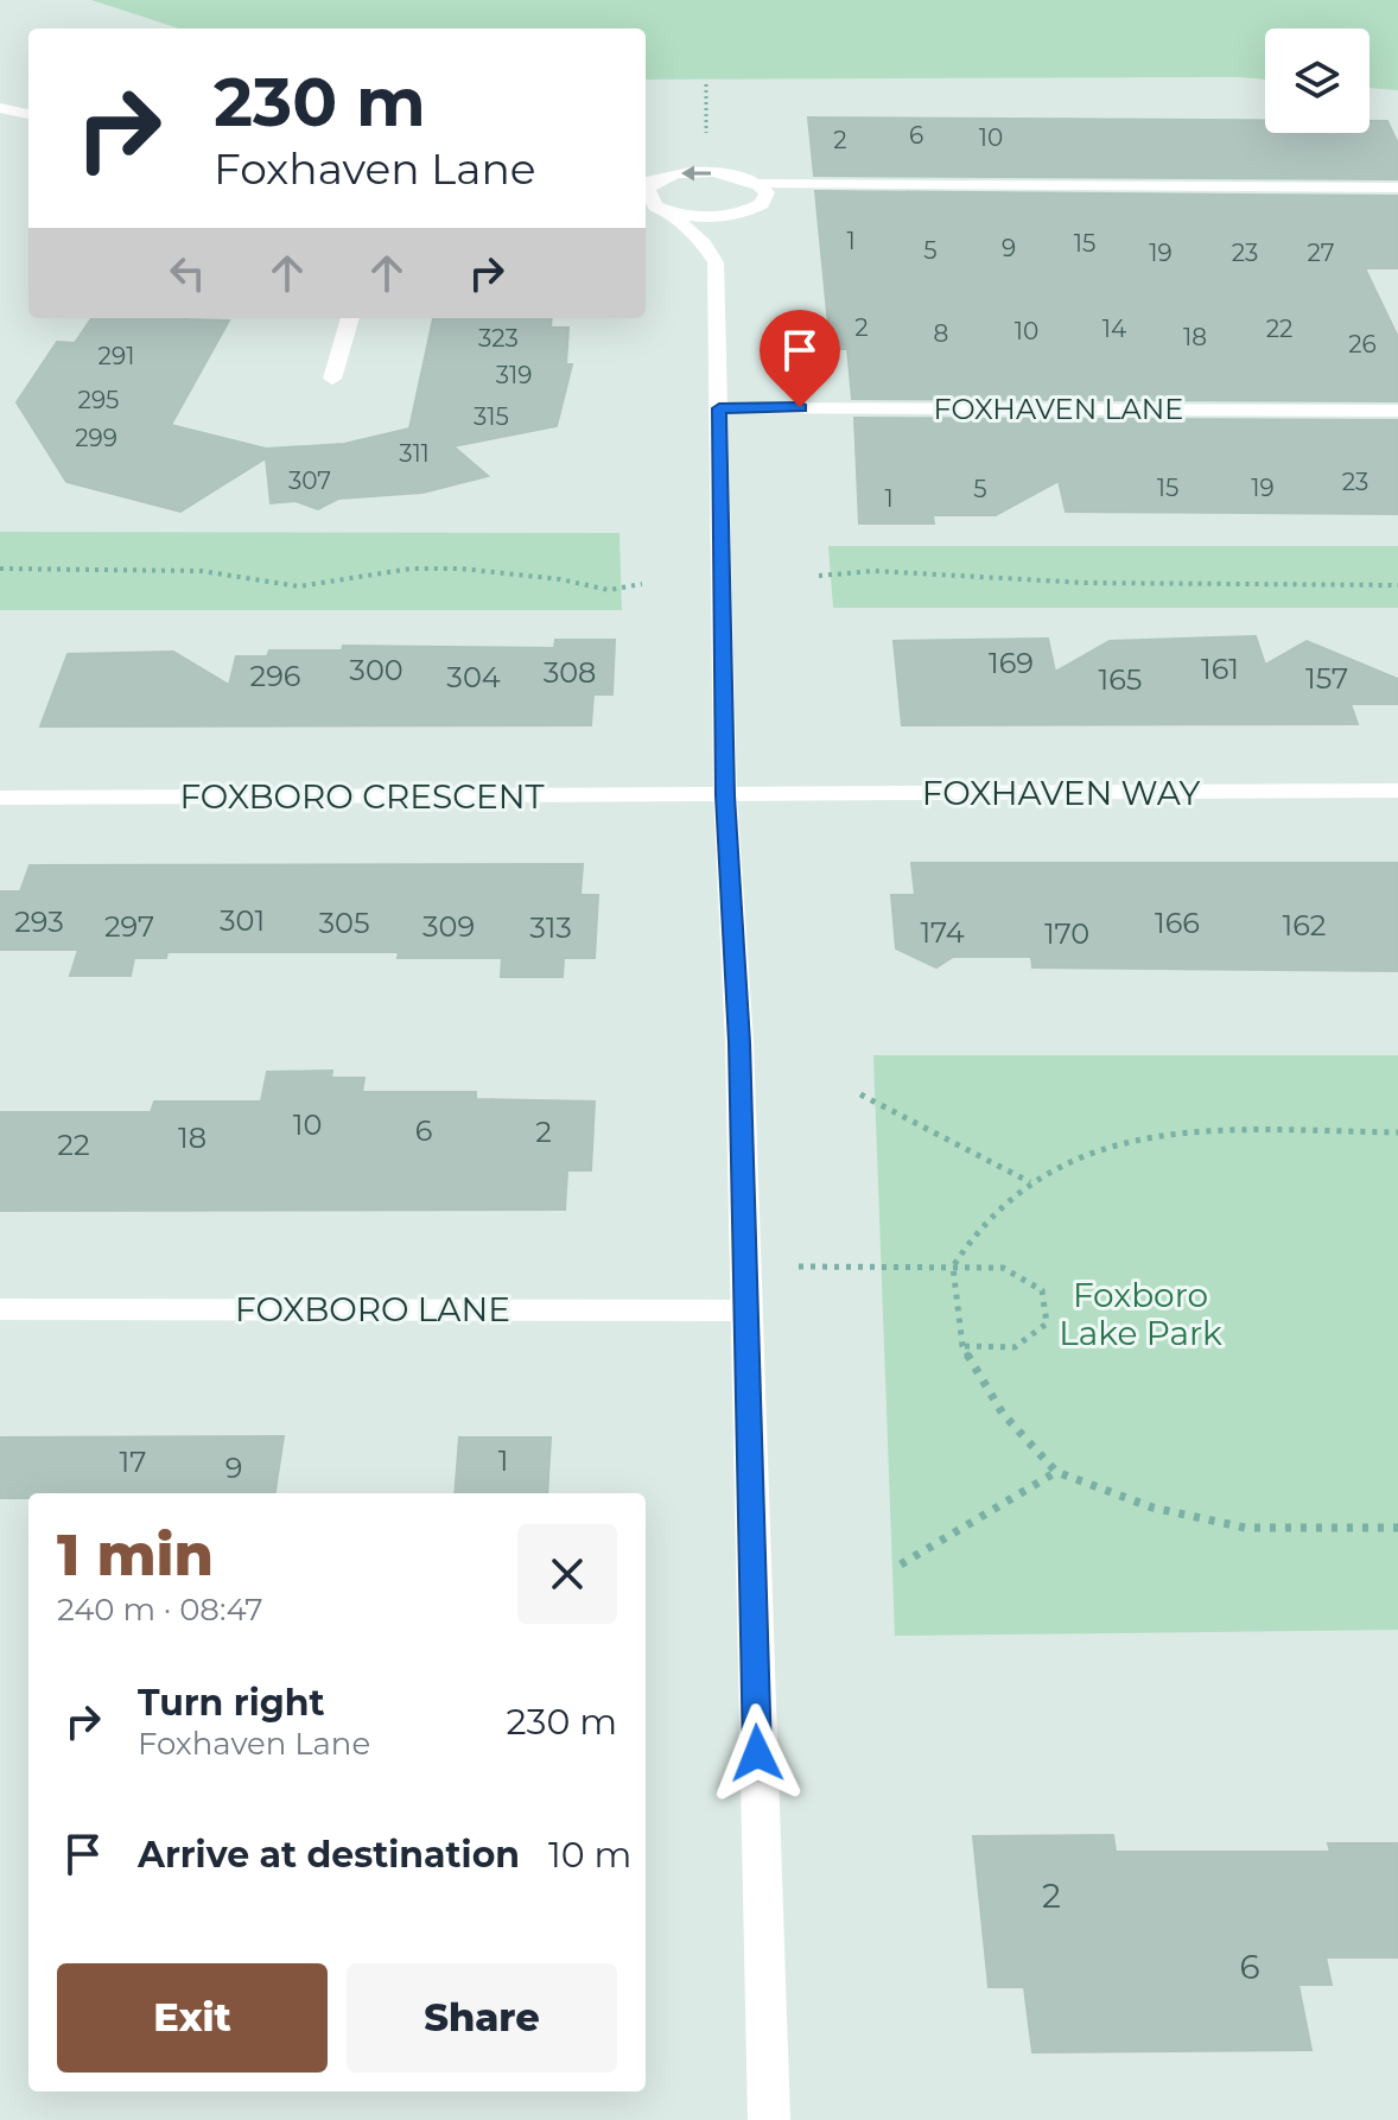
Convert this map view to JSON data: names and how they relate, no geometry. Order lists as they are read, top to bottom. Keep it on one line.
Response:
{"streets":{"street":["FOXHAVEN LANE","FOXHAVEN WAY","FOXBORO CRESCENT","FOXBORO LANE"]},"crossings":[["FOXHAVEN WAY","FOXBORO CRESCENT"]],"parks":["Foxboro Lake Park"],"house_numbers":["6","10","2","1","15","9","5","19","23","27","2","14","22","10","8","18","323","26","291","319","295","315","299","311","307","23","15","19","5","1","169","161","300","308","296","304","157","165","301","293","305","166","162","297","309","313","174","170","10","6","2","18","22","1","17","9","2","6"],"page":{"turn":["230 m","Foxhaven Lane"],"heading":["1 min","240 m · 08:47"],"list":[{"name":"Turn right","note":"Foxhaven Lane","value":"230 m"},{"name":"Arrive at destination","value":"10 m"}],"buttons":["Exit","Share"]}}
